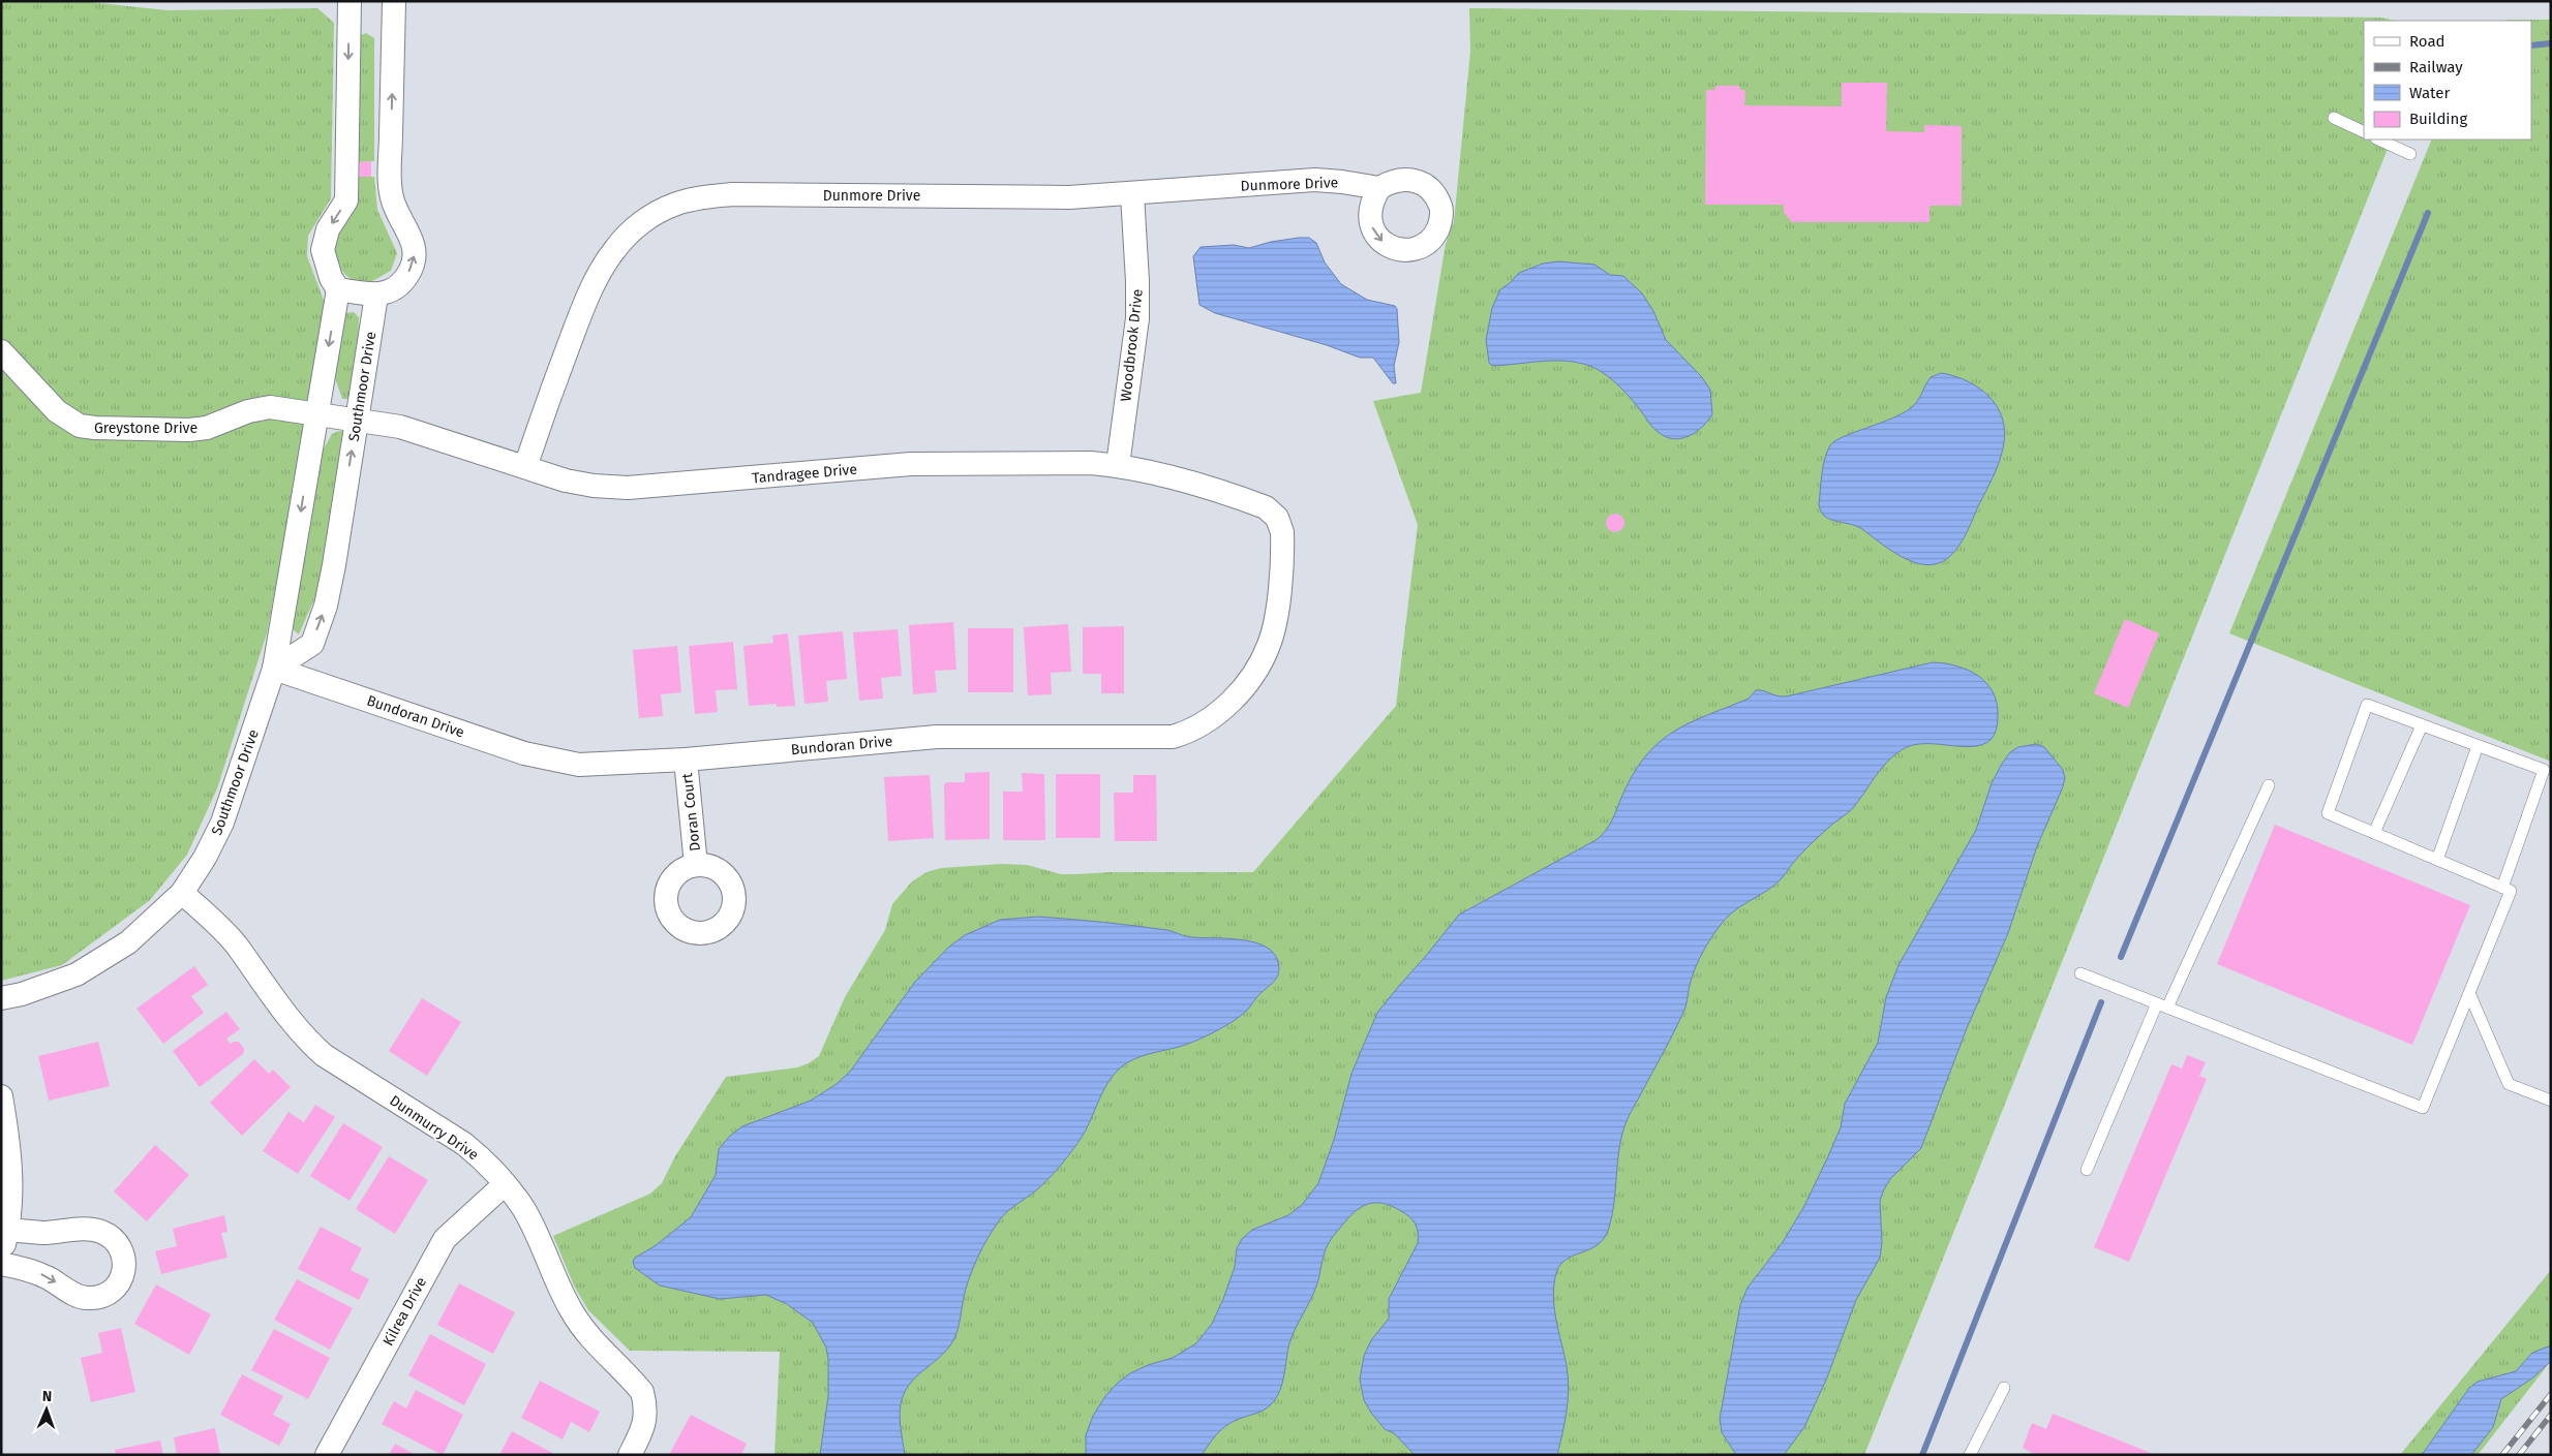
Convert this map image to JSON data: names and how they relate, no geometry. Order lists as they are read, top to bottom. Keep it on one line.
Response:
{"streets":{"street":["Dunmore Drive","Woodbrook Drive","Southmoor Drive","Greystone Drive","Tandragee Drive","Bundoran Drive","Doran Court","Dunmurry Drive","Kilrea Drive"]},"crossings":[["Dunmore Drive","Woodbrook Drive"],["Dunmore Drive","Tandragee Drive"],["Woodbrook Drive","Tandragee Drive"],["Southmoor Drive","Greystone Drive"],["Southmoor Drive","Tandragee Drive"],["Southmoor Drive","Bundoran Drive"],["Southmoor Drive","Dunmurry Drive"],["Greystone Drive","Tandragee Drive"],["Tandragee Drive","Bundoran Drive"],["Bundoran Drive","Doran Court"],["Dunmurry Drive","Kilrea Drive"]],"legend":["Road","Railway","Water","Building"],"north":"top"}
